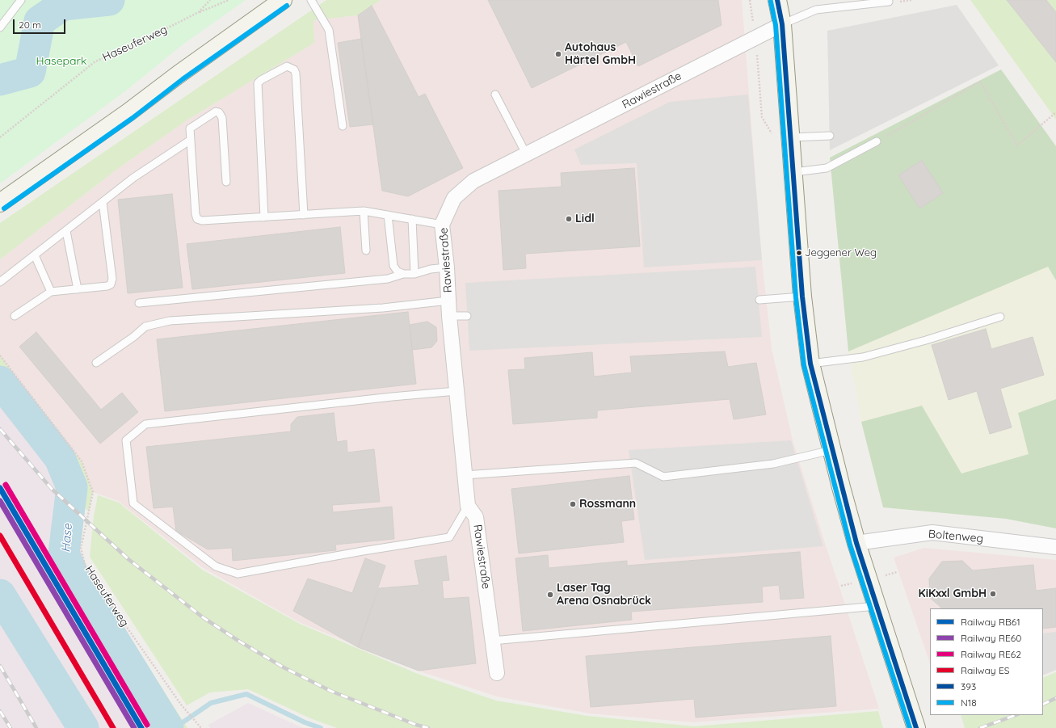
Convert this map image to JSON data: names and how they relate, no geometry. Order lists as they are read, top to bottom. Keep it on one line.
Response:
{"streets":{"street":["Rawiestraße","Boltenweg"],"path":["Haseuferweg"]},"water":["Hase"],"parks":["Hasepark"],"places":["Autohaus Härtel GmbH","Lidl","Jeggener Weg","Rossmann","KiKxxl GmbH","Laser Tag Arena Osnabrück"],"lines":["transit line 393","transit line N18","rail line RE62","rail line RB61","rail line RE60","rail line ES"],"legend":["Railway RB61","Railway RE60","Railway RE62","Railway ES","393","N18"],"scale_bar":"20 m"}
